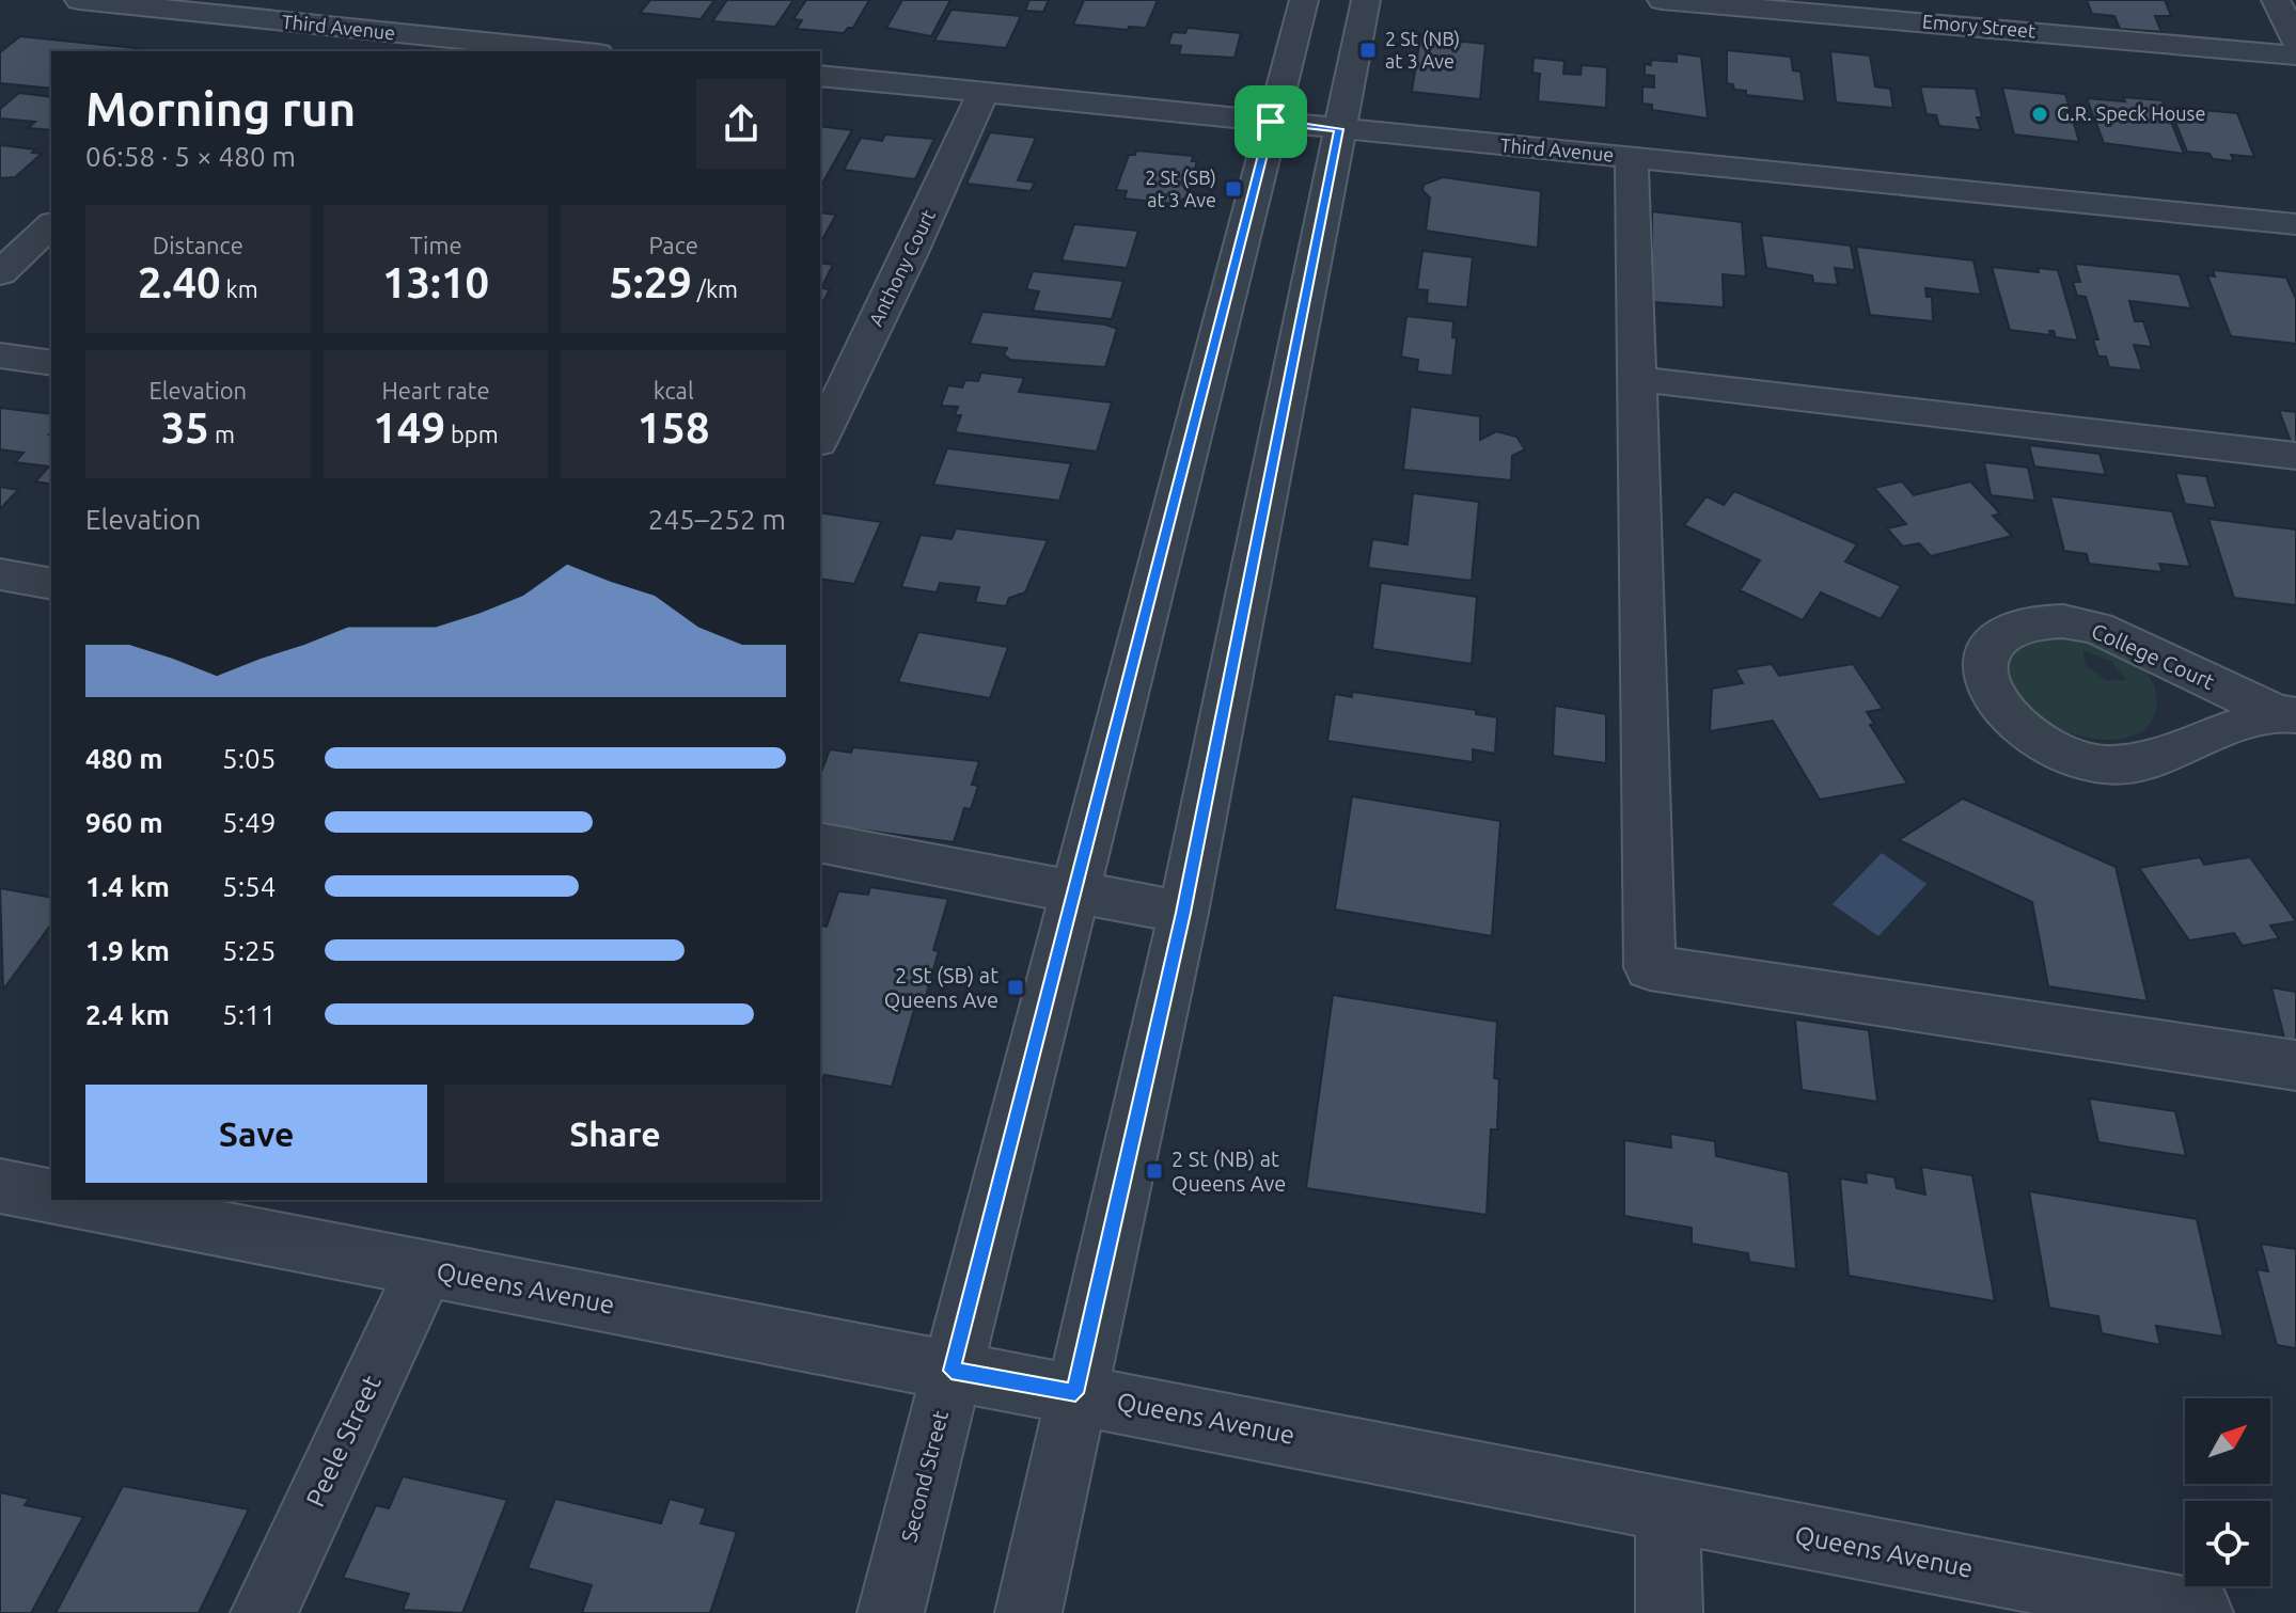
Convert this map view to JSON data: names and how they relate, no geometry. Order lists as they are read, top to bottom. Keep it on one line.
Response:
{"streets":{"street":["Emory Street","Third Avenue","Anthony Court","College Court","Queens Avenue","Peele Street","Second Street"]},"crossings":[["Third Avenue","Anthony Court"],["Third Avenue","Second Street"],["Queens Avenue","Peele Street"],["Queens Avenue","Second Street"]],"places":{"transit":["2 St (NB) at 3 Ave","2 St (SB) at 3 Ave","2 St (SB) at Queens Ave","2 St (NB) at Queens Ave"],"other":["G.R. Speck House"]},"north":"top right","page":{"heading":["Morning run","06:58 · 5 × 480 m"],"stats":[["Distance","2.40 km"],["Time","13:10"],["Pace","5:29 /km"],["Elevation","35 m"],["Heart rate","149 bpm"],["kcal","158"]],"chart":["Elevation","245–252 m"],"list":[{"name":"480 m","note":"5:05"},{"name":"960 m","note":"5:49"},{"name":"1.4 km","note":"5:54"},{"name":"1.9 km","note":"5:25"},{"name":"2.4 km","note":"5:11"}],"buttons":["Save","Share"]}}
